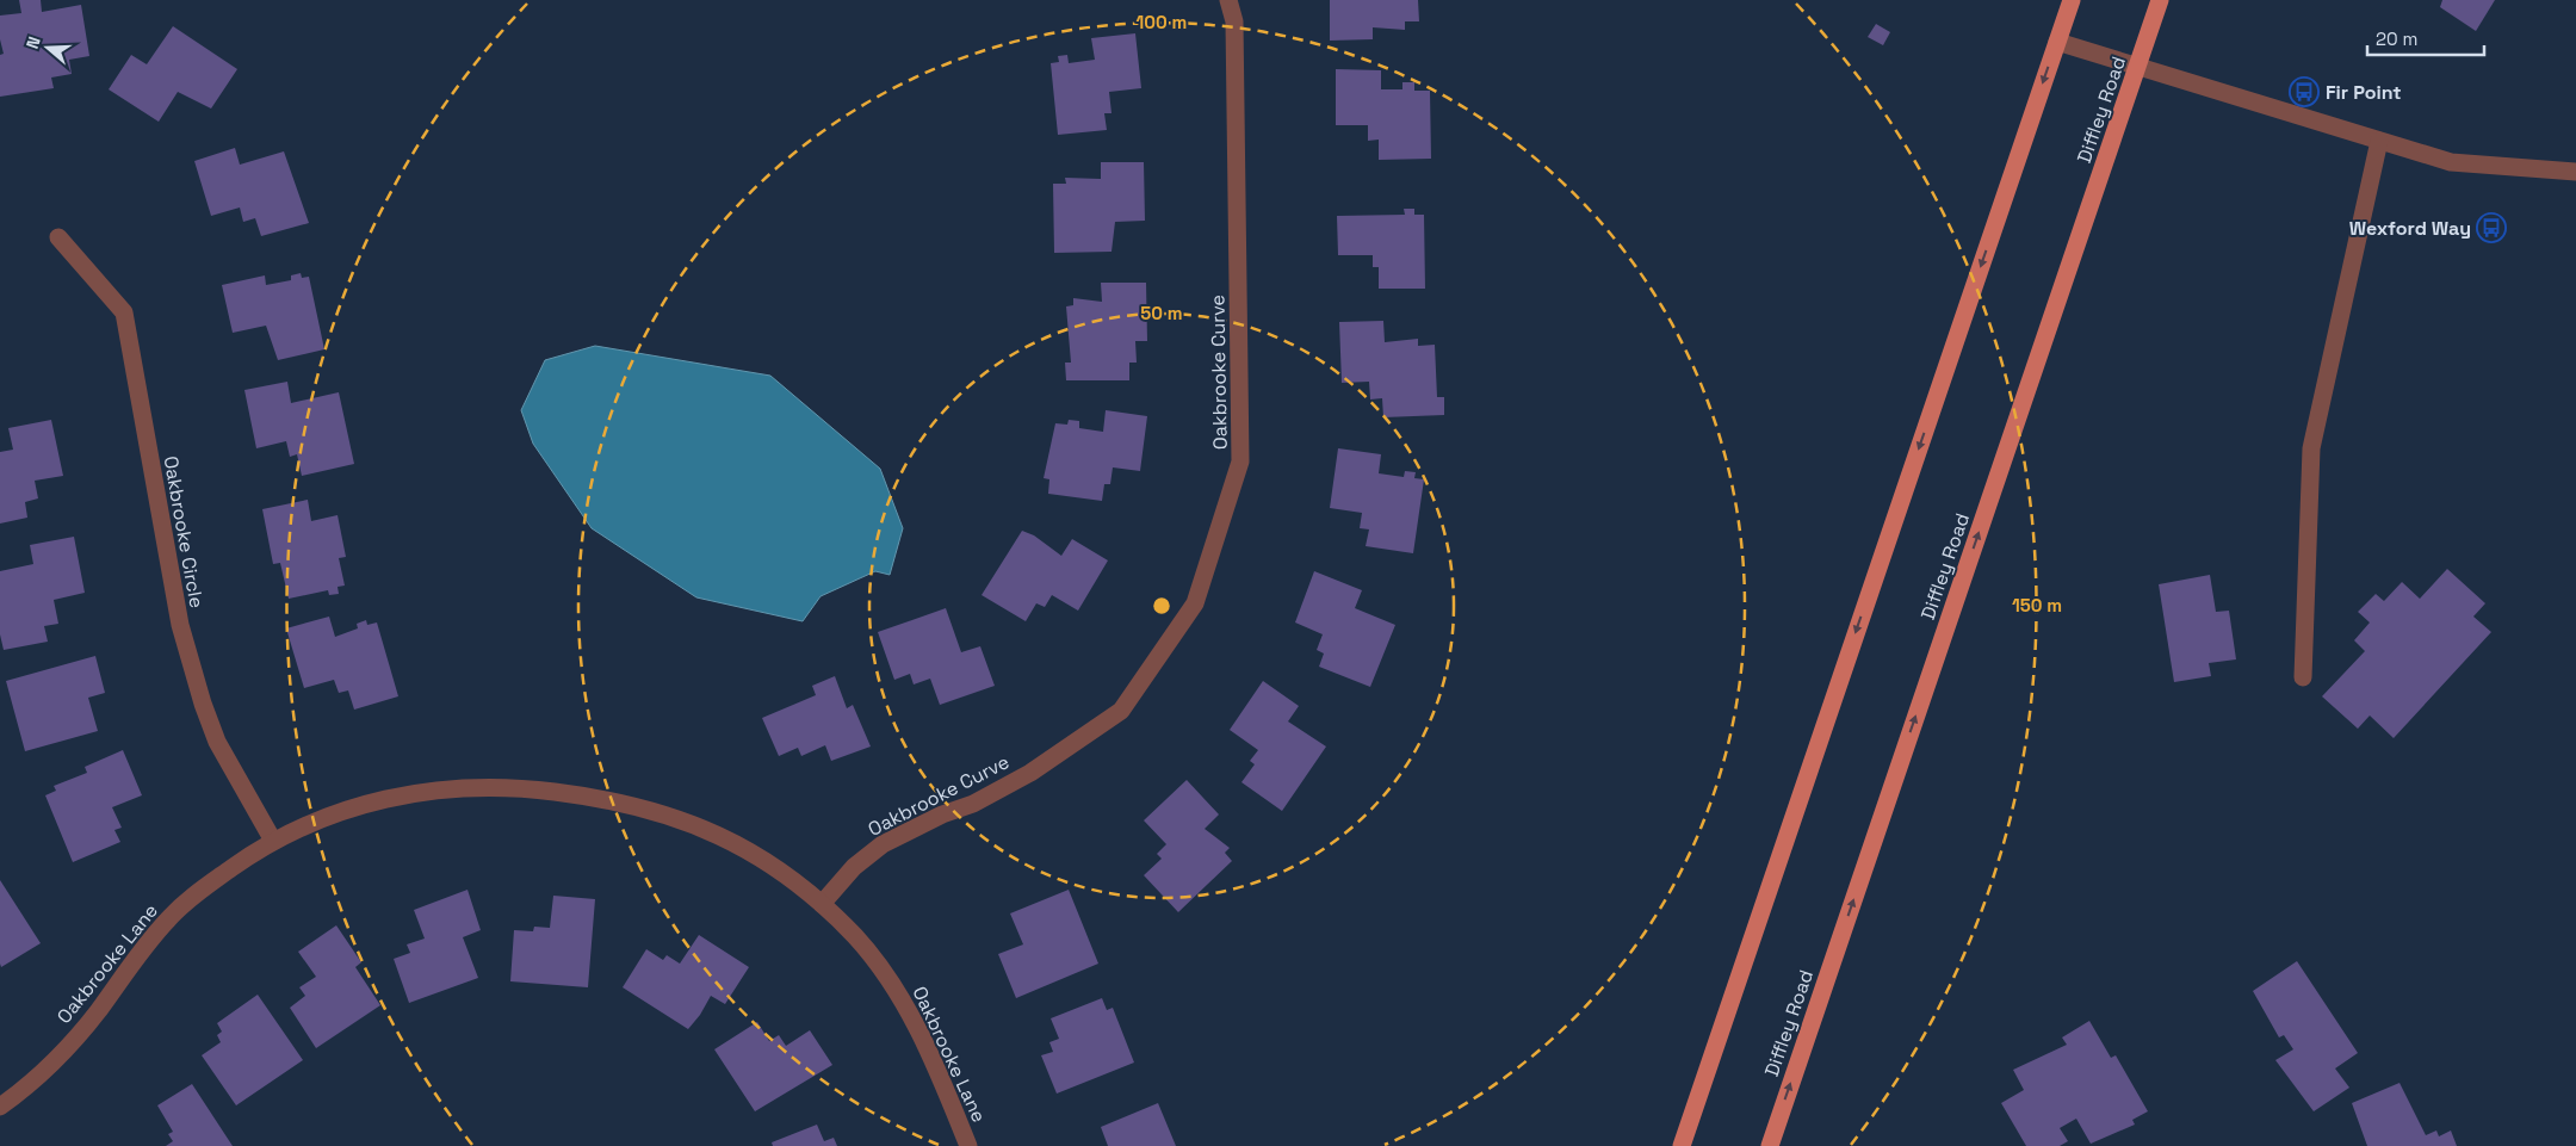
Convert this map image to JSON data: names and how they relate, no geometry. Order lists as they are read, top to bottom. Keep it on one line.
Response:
{"streets":{"main road":["Diffley Road"],"street":["Oakbrooke Curve","Oakbrooke Circle","Oakbrooke Lane"]},"crossings":[["Oakbrooke Curve","Oakbrooke Lane"],["Oakbrooke Circle","Oakbrooke Lane"]],"places":{"bus stop":["Fir Point","Wexford Way"]},"scale_bar":"20 m","north":"left","rings":["100 m","50 m","150 m"]}
